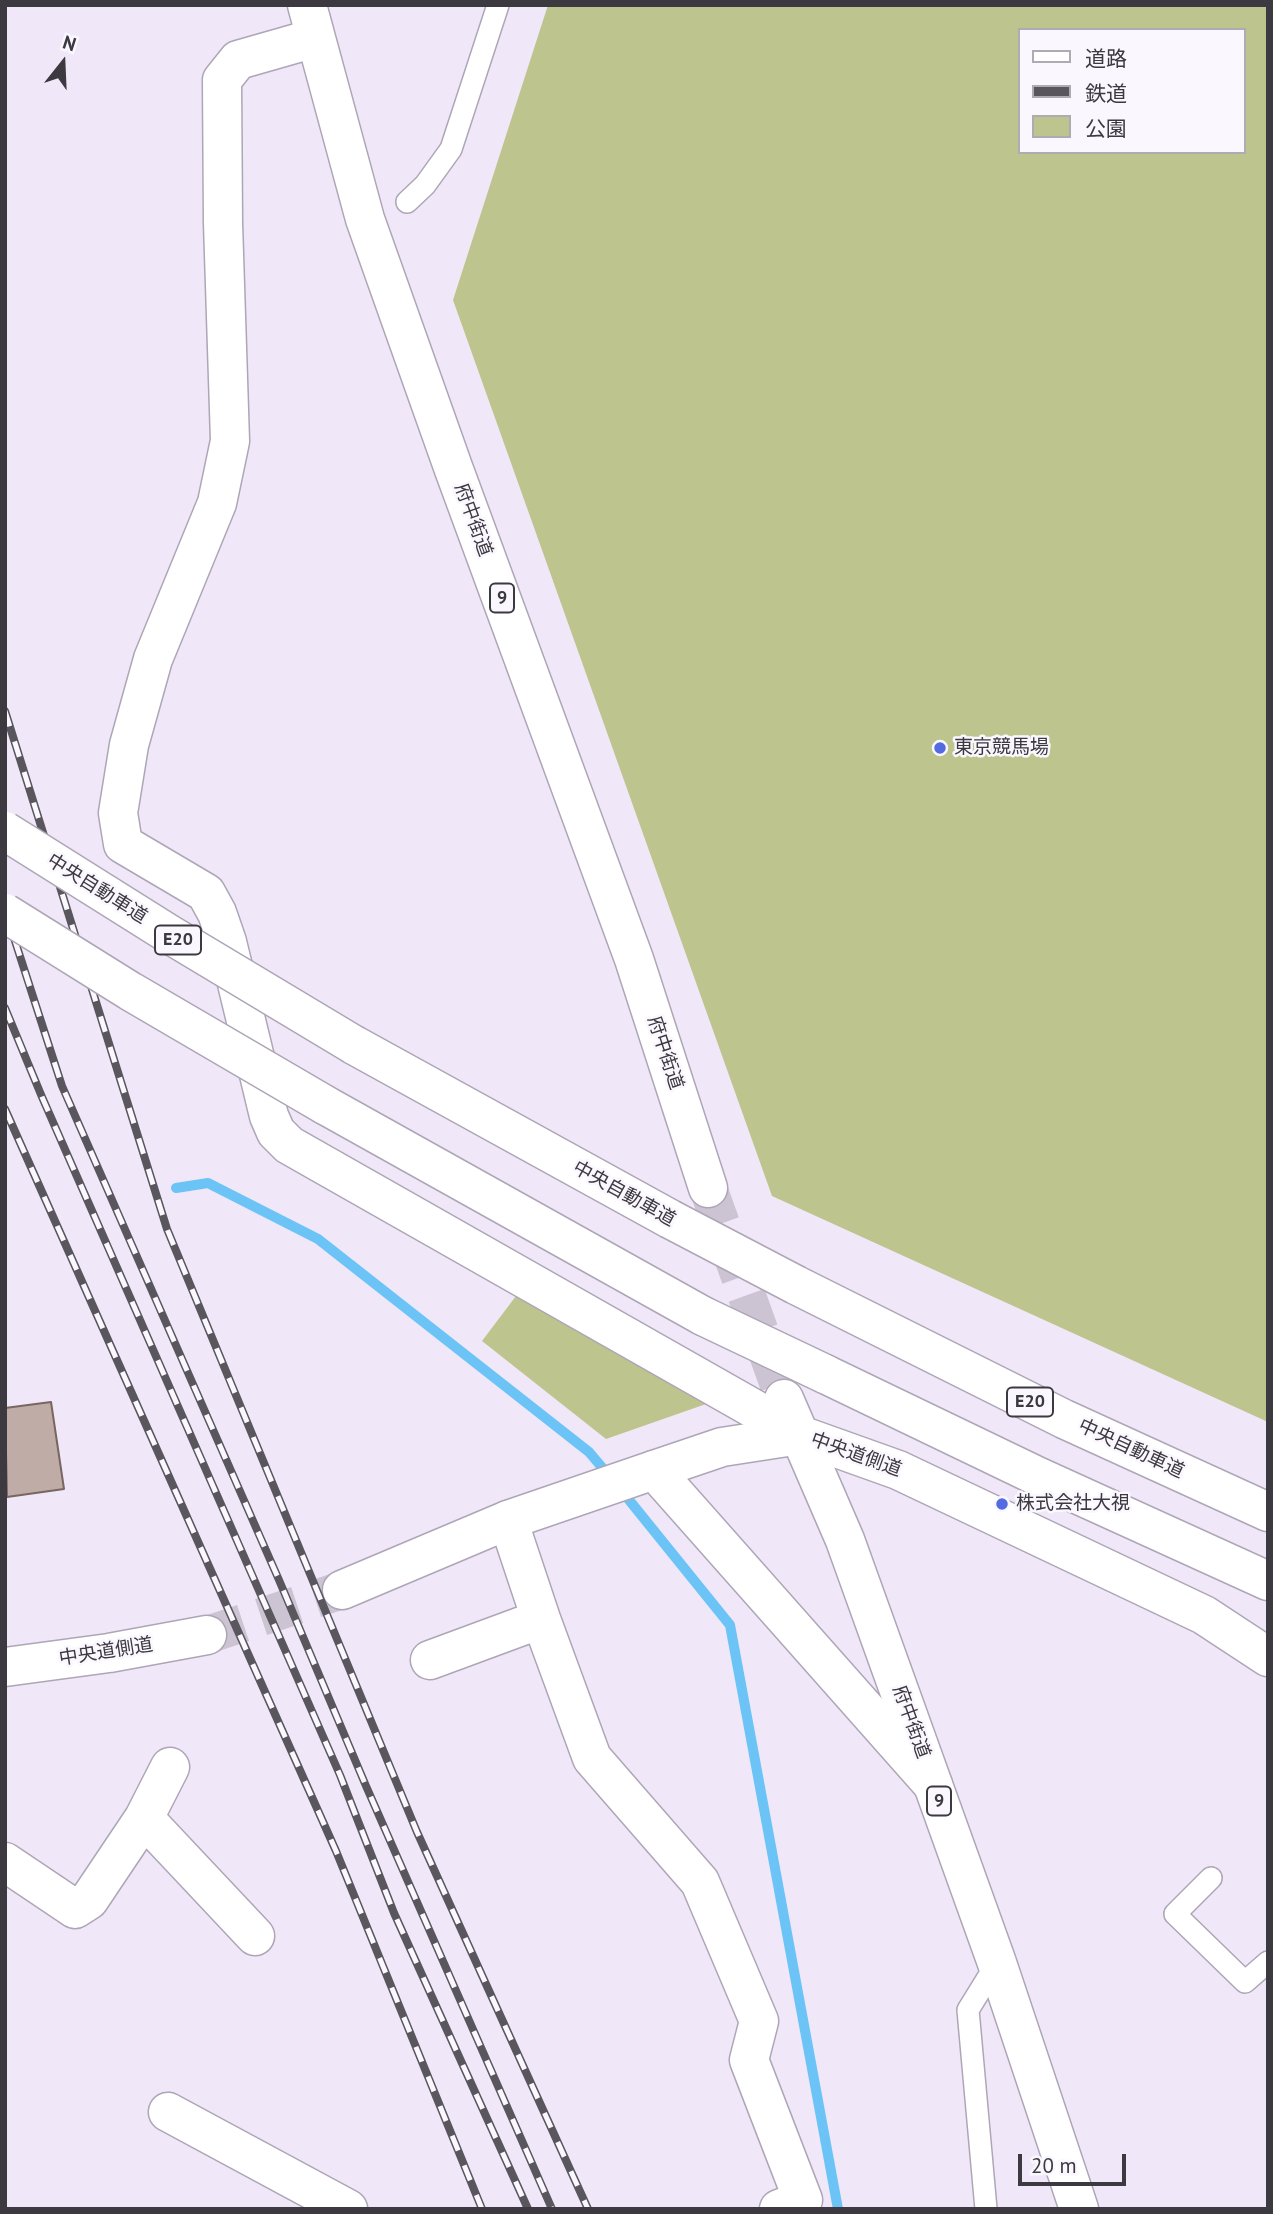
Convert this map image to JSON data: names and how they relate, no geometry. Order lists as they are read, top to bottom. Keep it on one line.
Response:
{"streets":{"main road":["府中街道","9","中央自動車道","E20","中央道側道"]},"crossings":[["府中街道","中央道側道"]],"places":["東京競馬場","株式会社大視"],"legend":["道路","鉄道","公園"],"scale_bar":"20 m","north":"top"}
